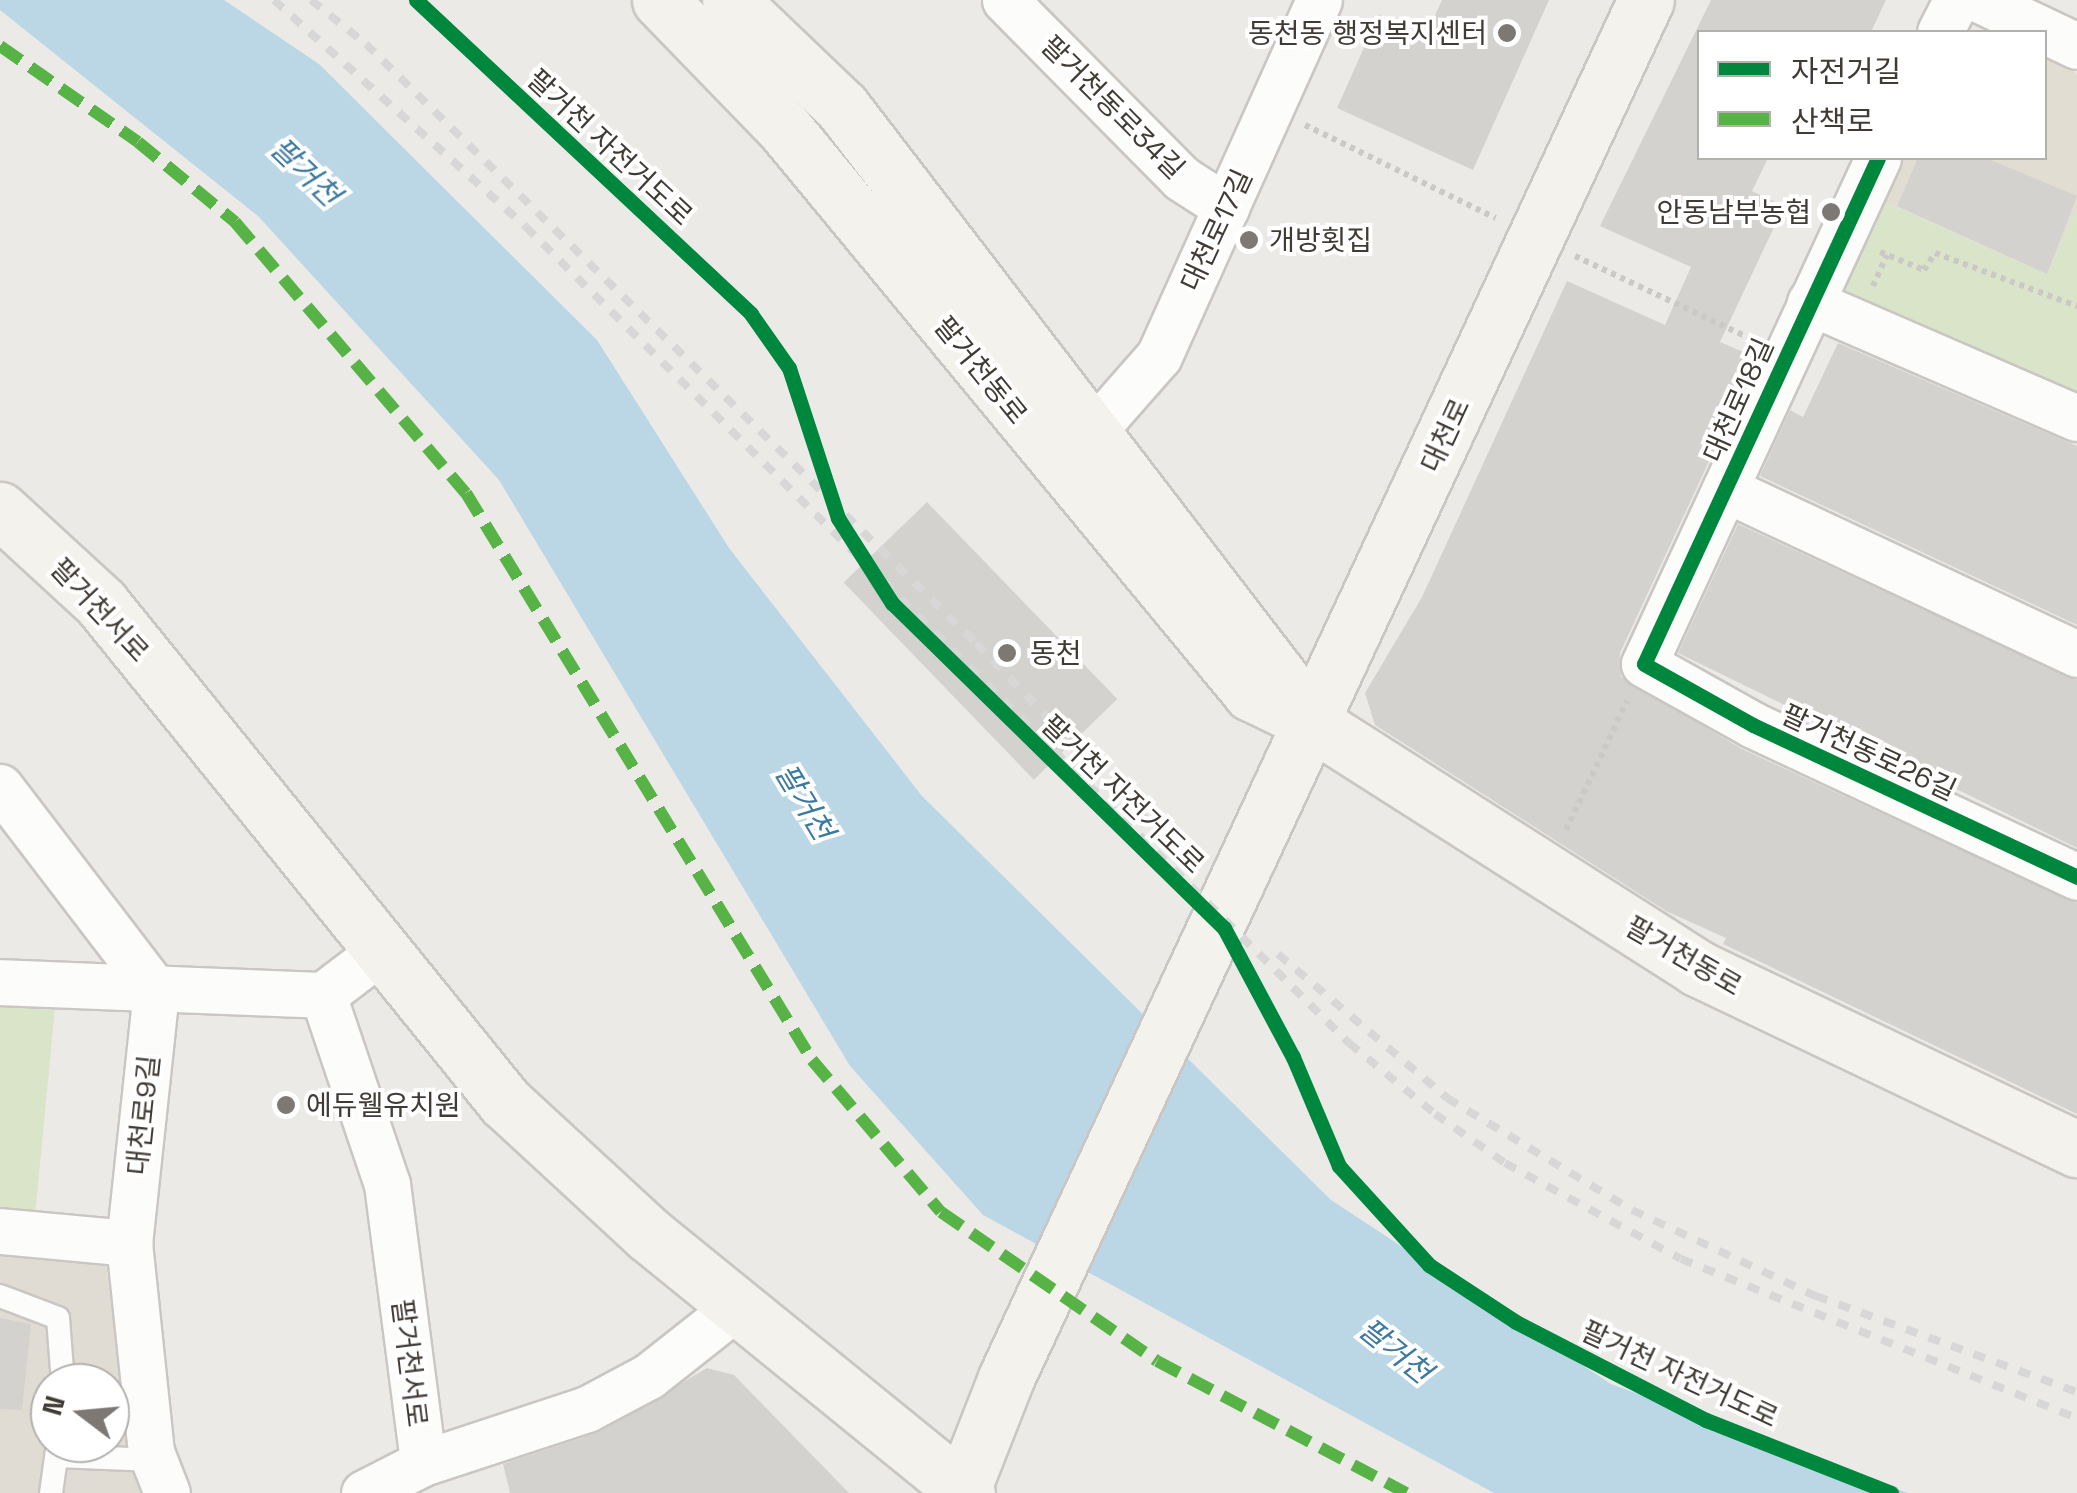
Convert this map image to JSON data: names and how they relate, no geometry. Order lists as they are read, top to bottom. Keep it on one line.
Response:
{"streets":{"main road":["팔거천동로","대천로","팔거천서로"],"street":["팔거천동로34길","대천로17길","대천로18길","팔거천동로26길","대천로9길"],"cycle path":["팔거천 자전거도로"]},"crossings":[["팔거천동로34길","대천로17길"],["대천로17길","팔거천동로"],["팔거천동로","대천로"],["대천로18길","팔거천동로26길"],["대천로","팔거천서로"]],"water":["팔거천"],"places":["동천동 행정복지센터","안동남부농협","개방횟집","동천","에듀웰유치원"],"legend":["자전거길","산책로"],"north":"left"}
